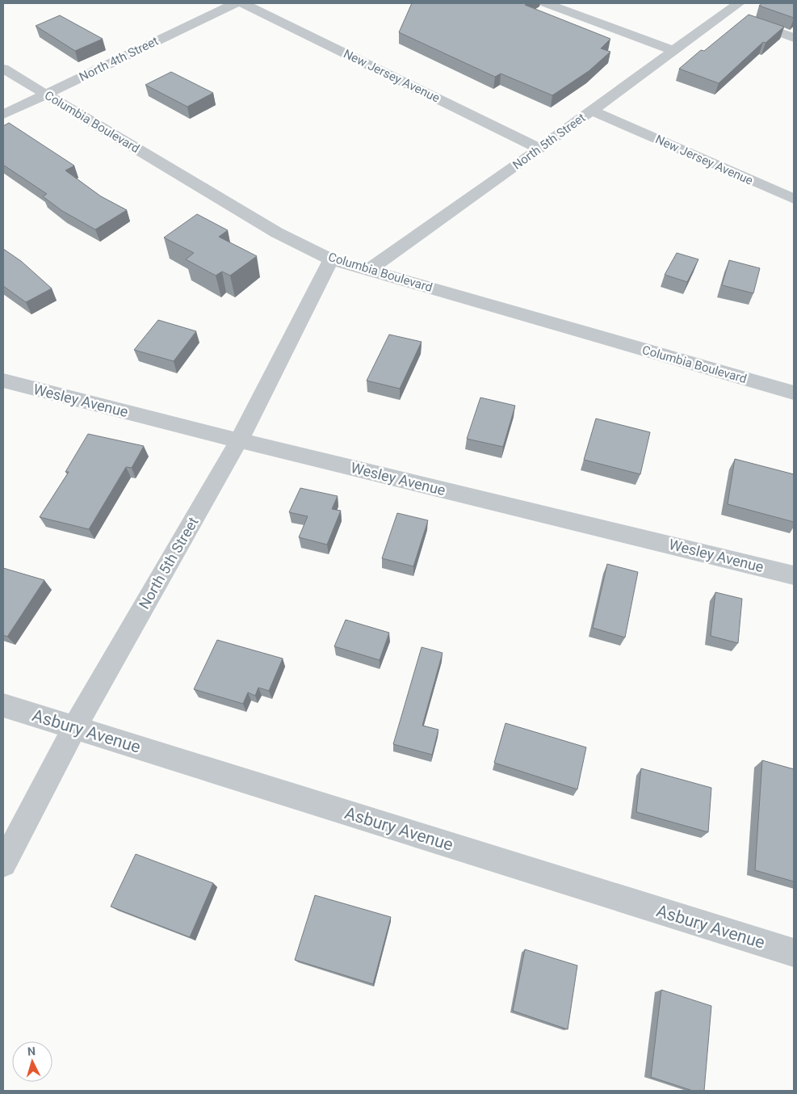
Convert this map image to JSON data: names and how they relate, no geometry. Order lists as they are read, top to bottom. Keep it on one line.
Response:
{"streets":{"street":["North 4th Street","New Jersey Avenue","Columbia Boulevard","North 5th Street","Wesley Avenue","Asbury Avenue"]},"crossings":[["North 4th Street","Columbia Boulevard"],["New Jersey Avenue","North 5th Street"],["Columbia Boulevard","North 5th Street"],["North 5th Street","Wesley Avenue"],["North 5th Street","Asbury Avenue"]],"north":"top"}
